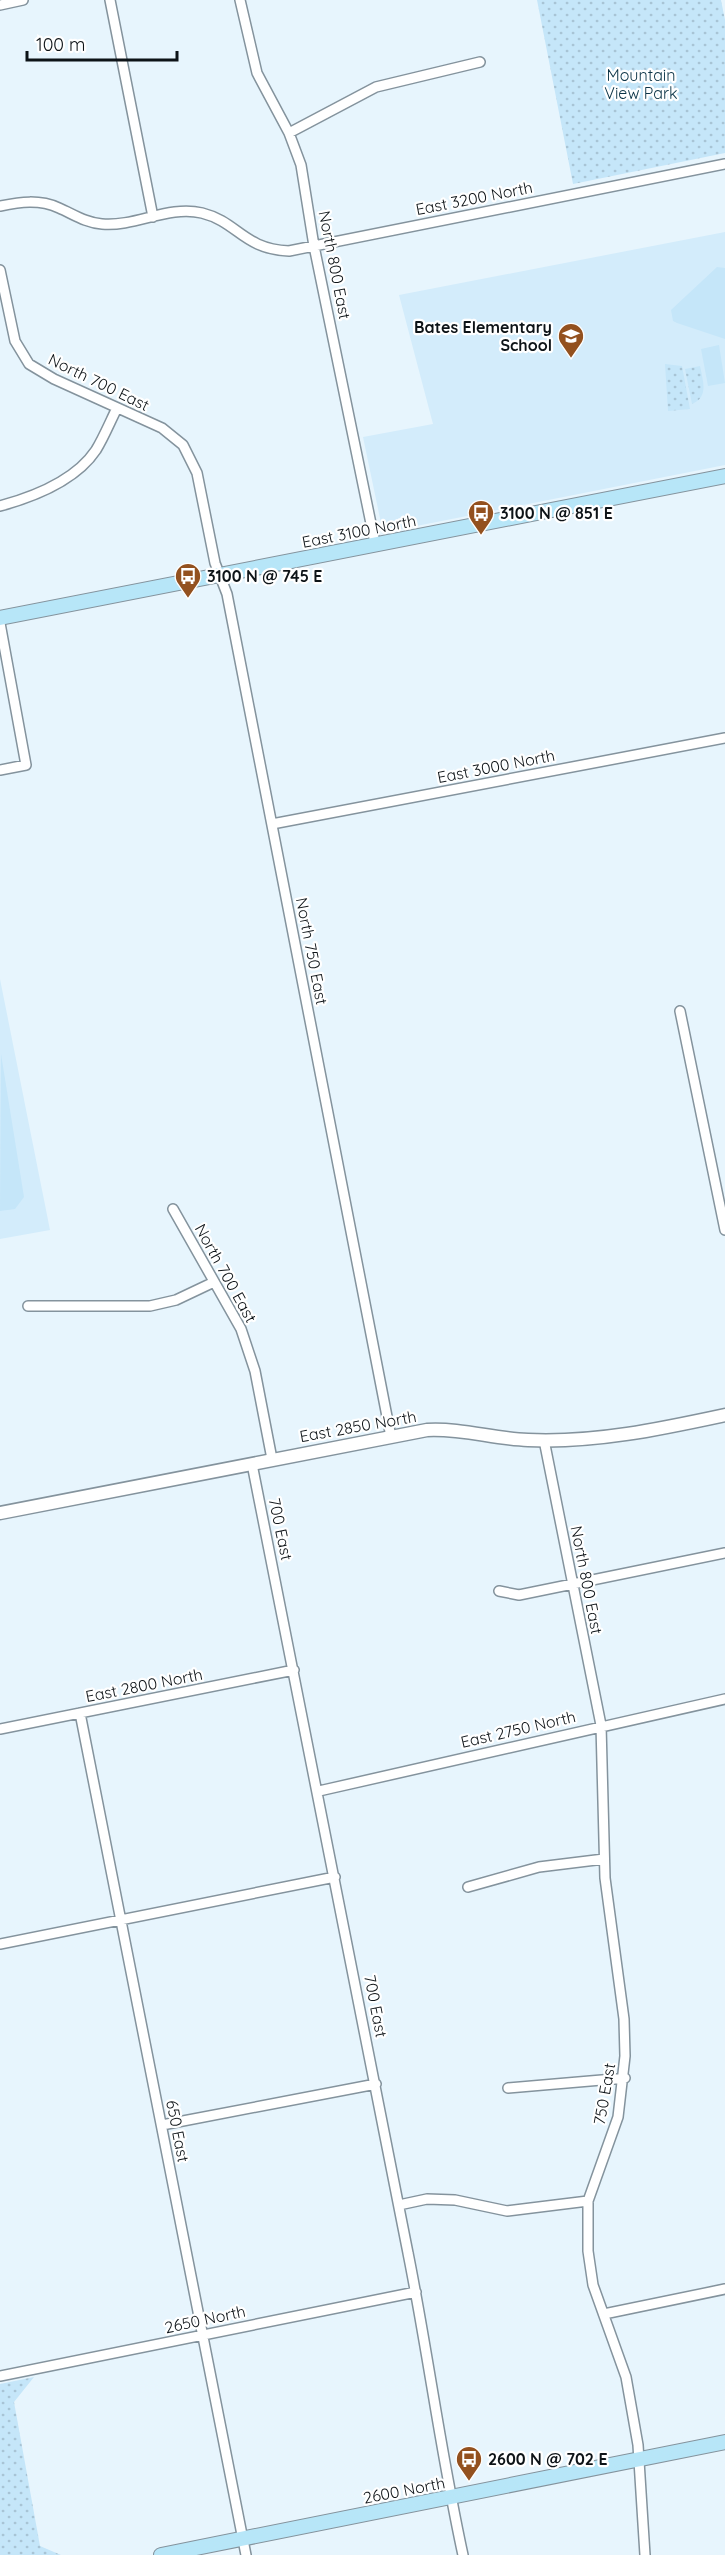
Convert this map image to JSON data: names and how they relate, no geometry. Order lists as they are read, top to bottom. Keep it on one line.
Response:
{"streets":{"main road":["East 3100 North","2600 North"],"street":["East 3200 North","North 800 East","North 700 East","East 3000 North","North 750 East","East 2850 North","700 East","East 2800 North","East 2750 North","750 East","650 East","2650 North"]},"crossings":[["East 3200 North","North 800 East"],["North 800 East","East 3100 North"],["North 800 East","East 2850 North"],["North 800 East","East 2750 North"],["North 800 East","750 East"],["North 700 East","North 750 East"],["North 700 East","East 2850 North"],["East 3100 North","North 750 East"],["East 3000 North","North 750 East"],["North 750 East","East 2850 North"],["East 2850 North","700 East"],["700 East","East 2800 North"],["700 East","East 2750 North"],["700 East","2650 North"],["700 East","2600 North"],["East 2800 North","650 East"],["East 2750 North","750 East"],["750 East","2600 North"],["650 East","2650 North"],["650 East","2600 North"]],"parks":["Mountain View Park"],"places":{"school or university":["Bates Elementary School"],"bus stop":["3100 N @ 851 E","3100 N @ 745 E","2600 N @ 702 E"]},"scale_bar":"100 m"}
